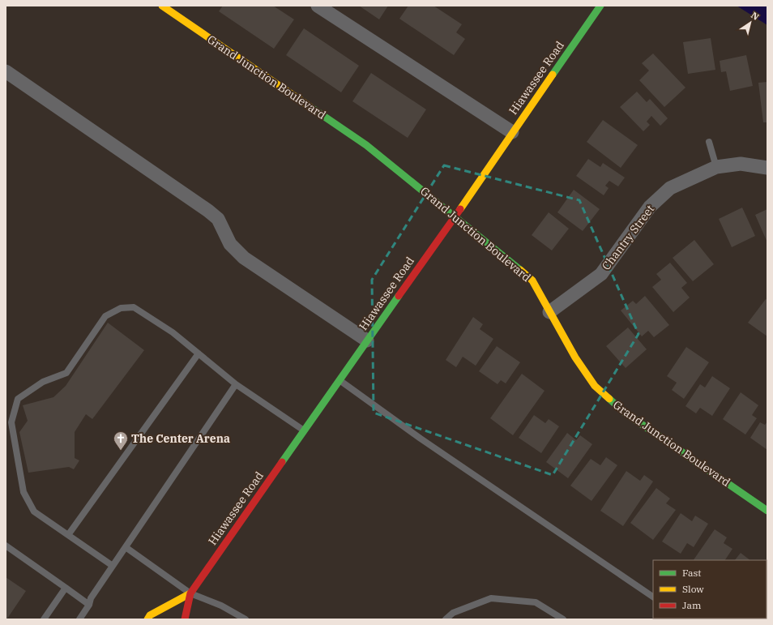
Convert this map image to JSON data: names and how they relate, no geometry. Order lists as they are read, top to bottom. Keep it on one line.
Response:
{"streets":{"main road":["Grand Junction Boulevard","Hiawassee Road"],"street":["Chantry Street"]},"crossings":[["Grand Junction Boulevard","Hiawassee Road"],["Grand Junction Boulevard","Chantry Street"]],"places":{"church":["The Center Arena"]},"legend":["Fast","Slow","Jam"],"north":"top right"}
